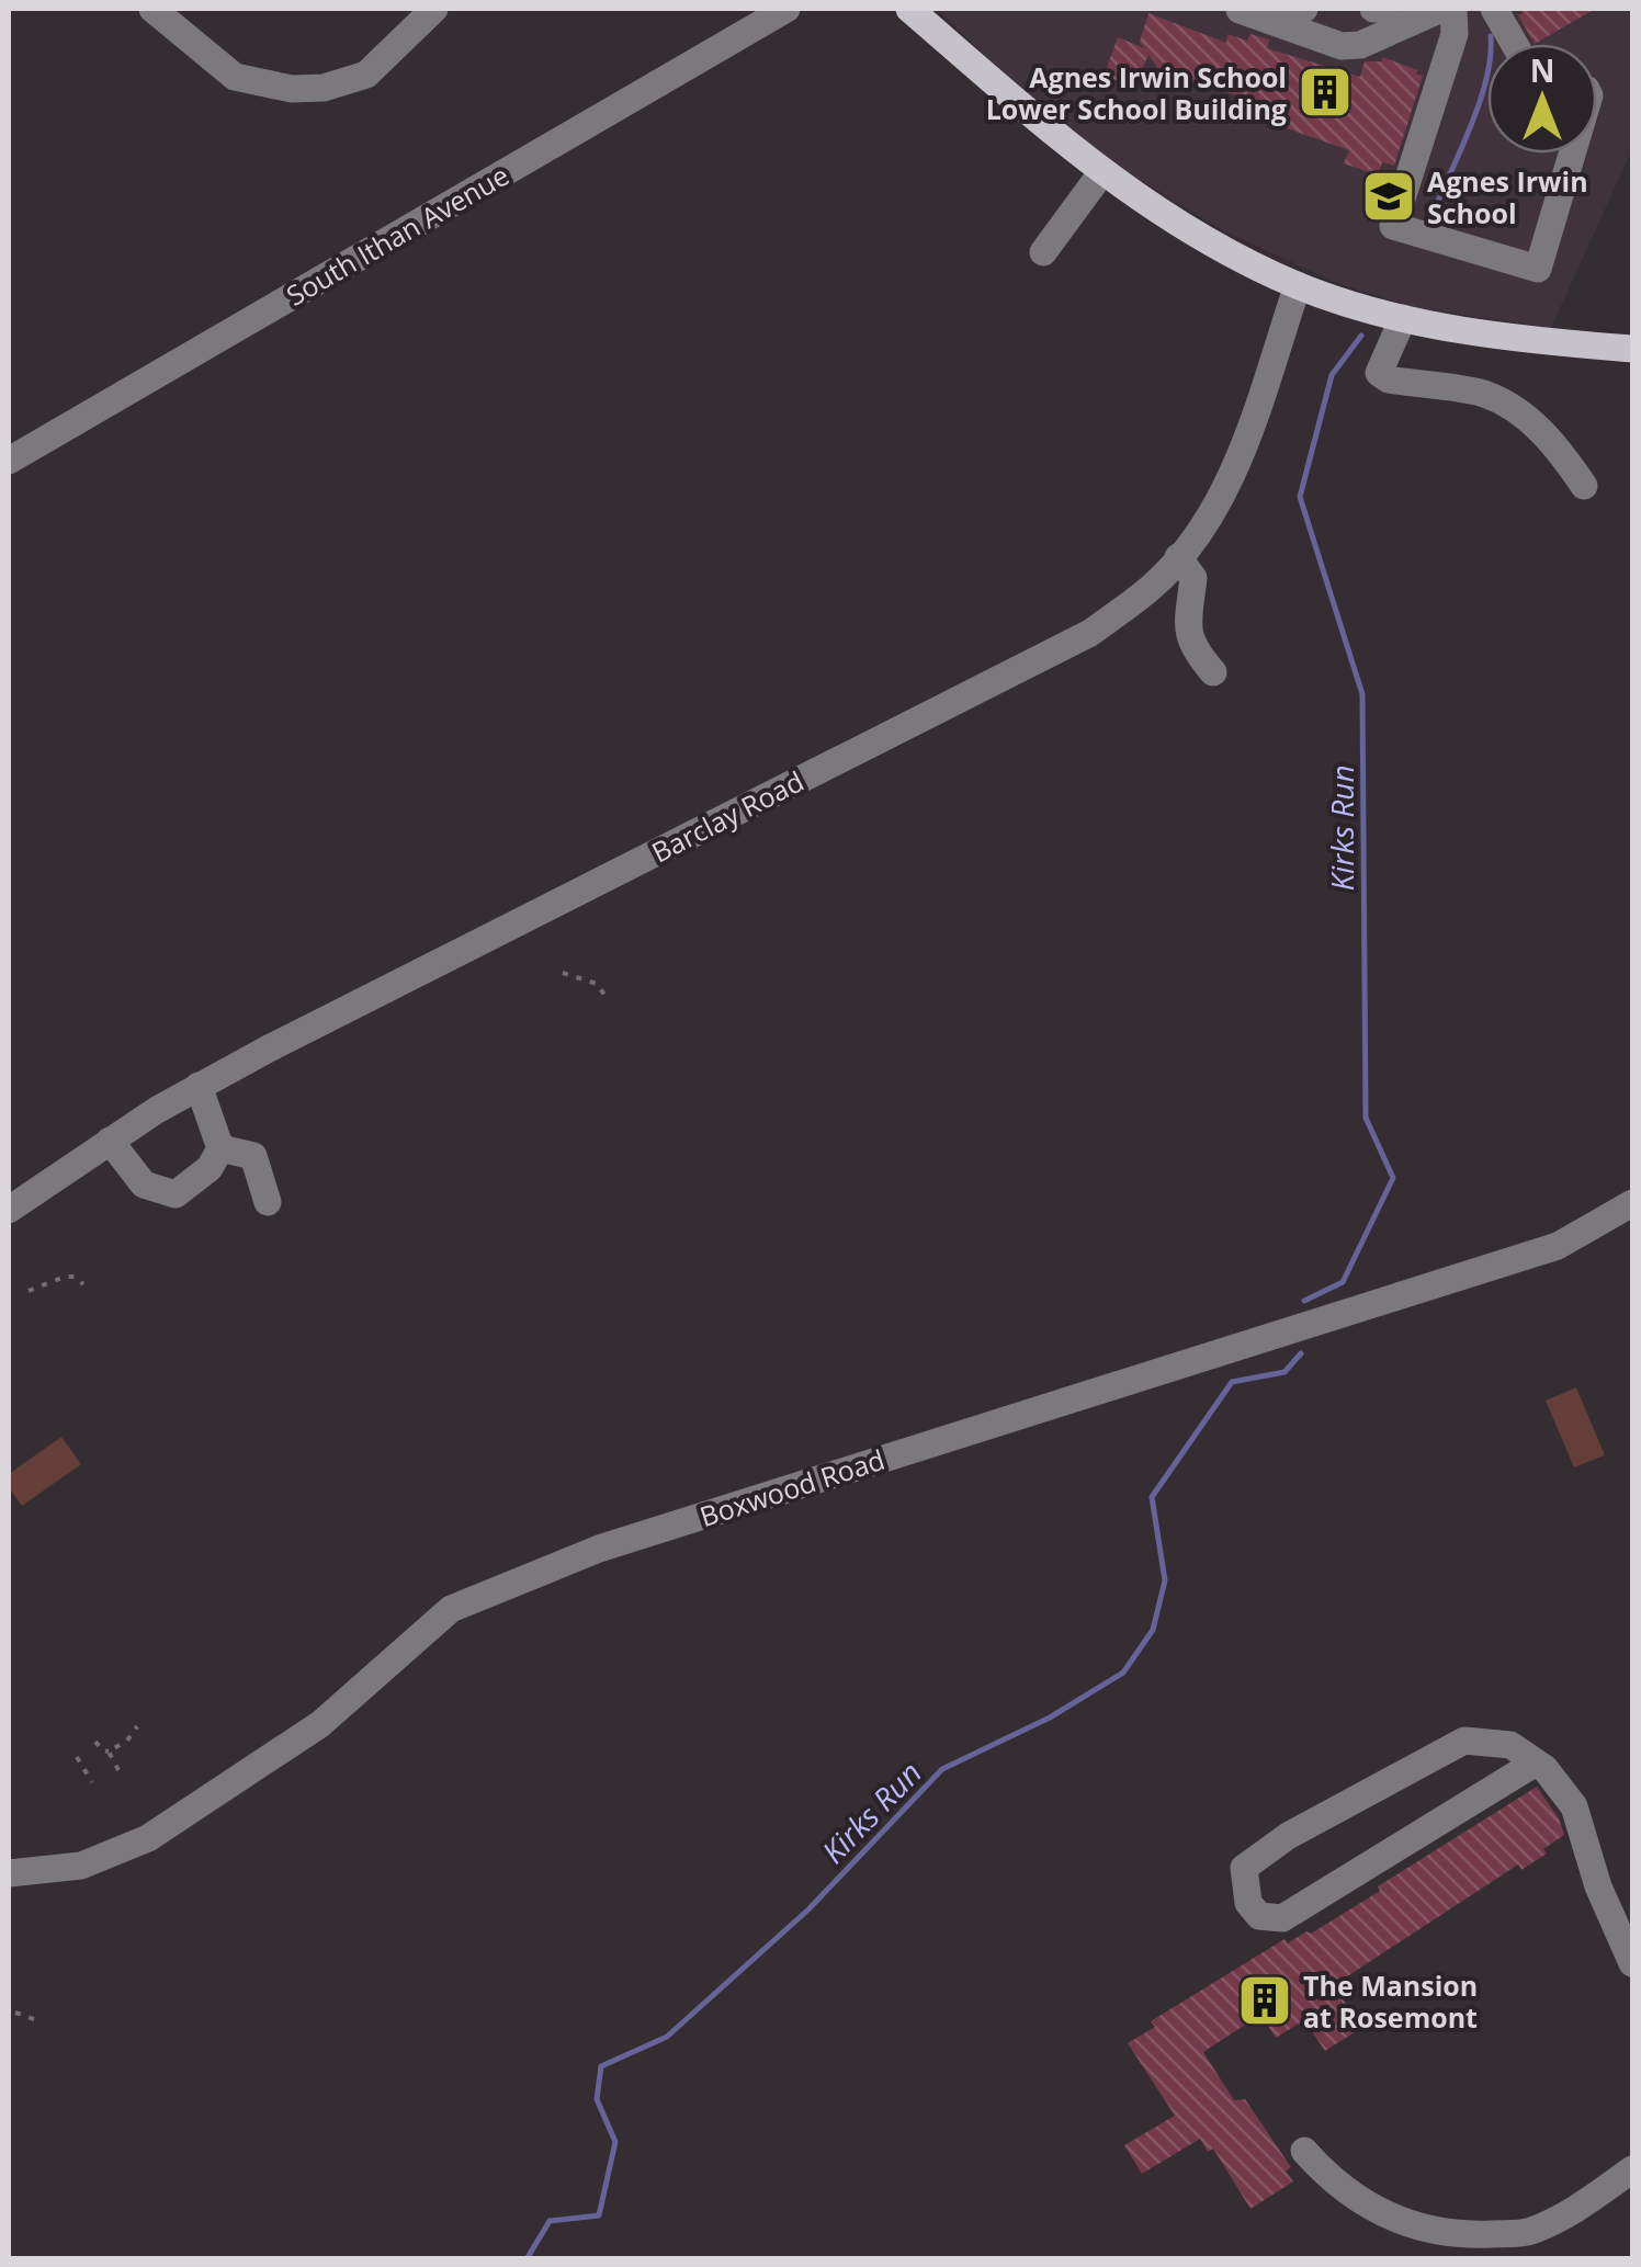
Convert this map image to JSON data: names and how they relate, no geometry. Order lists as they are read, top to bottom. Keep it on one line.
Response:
{"streets":{"street":["South Ithan Avenue","Barclay Road","Boxwood Road"]},"water":["Kirks Run"],"places":{"building":["Agnes Irwin School Lower School Building","The Mansion at Rosemont"],"school or university":["Agnes Irwin School"]},"north":"top"}
